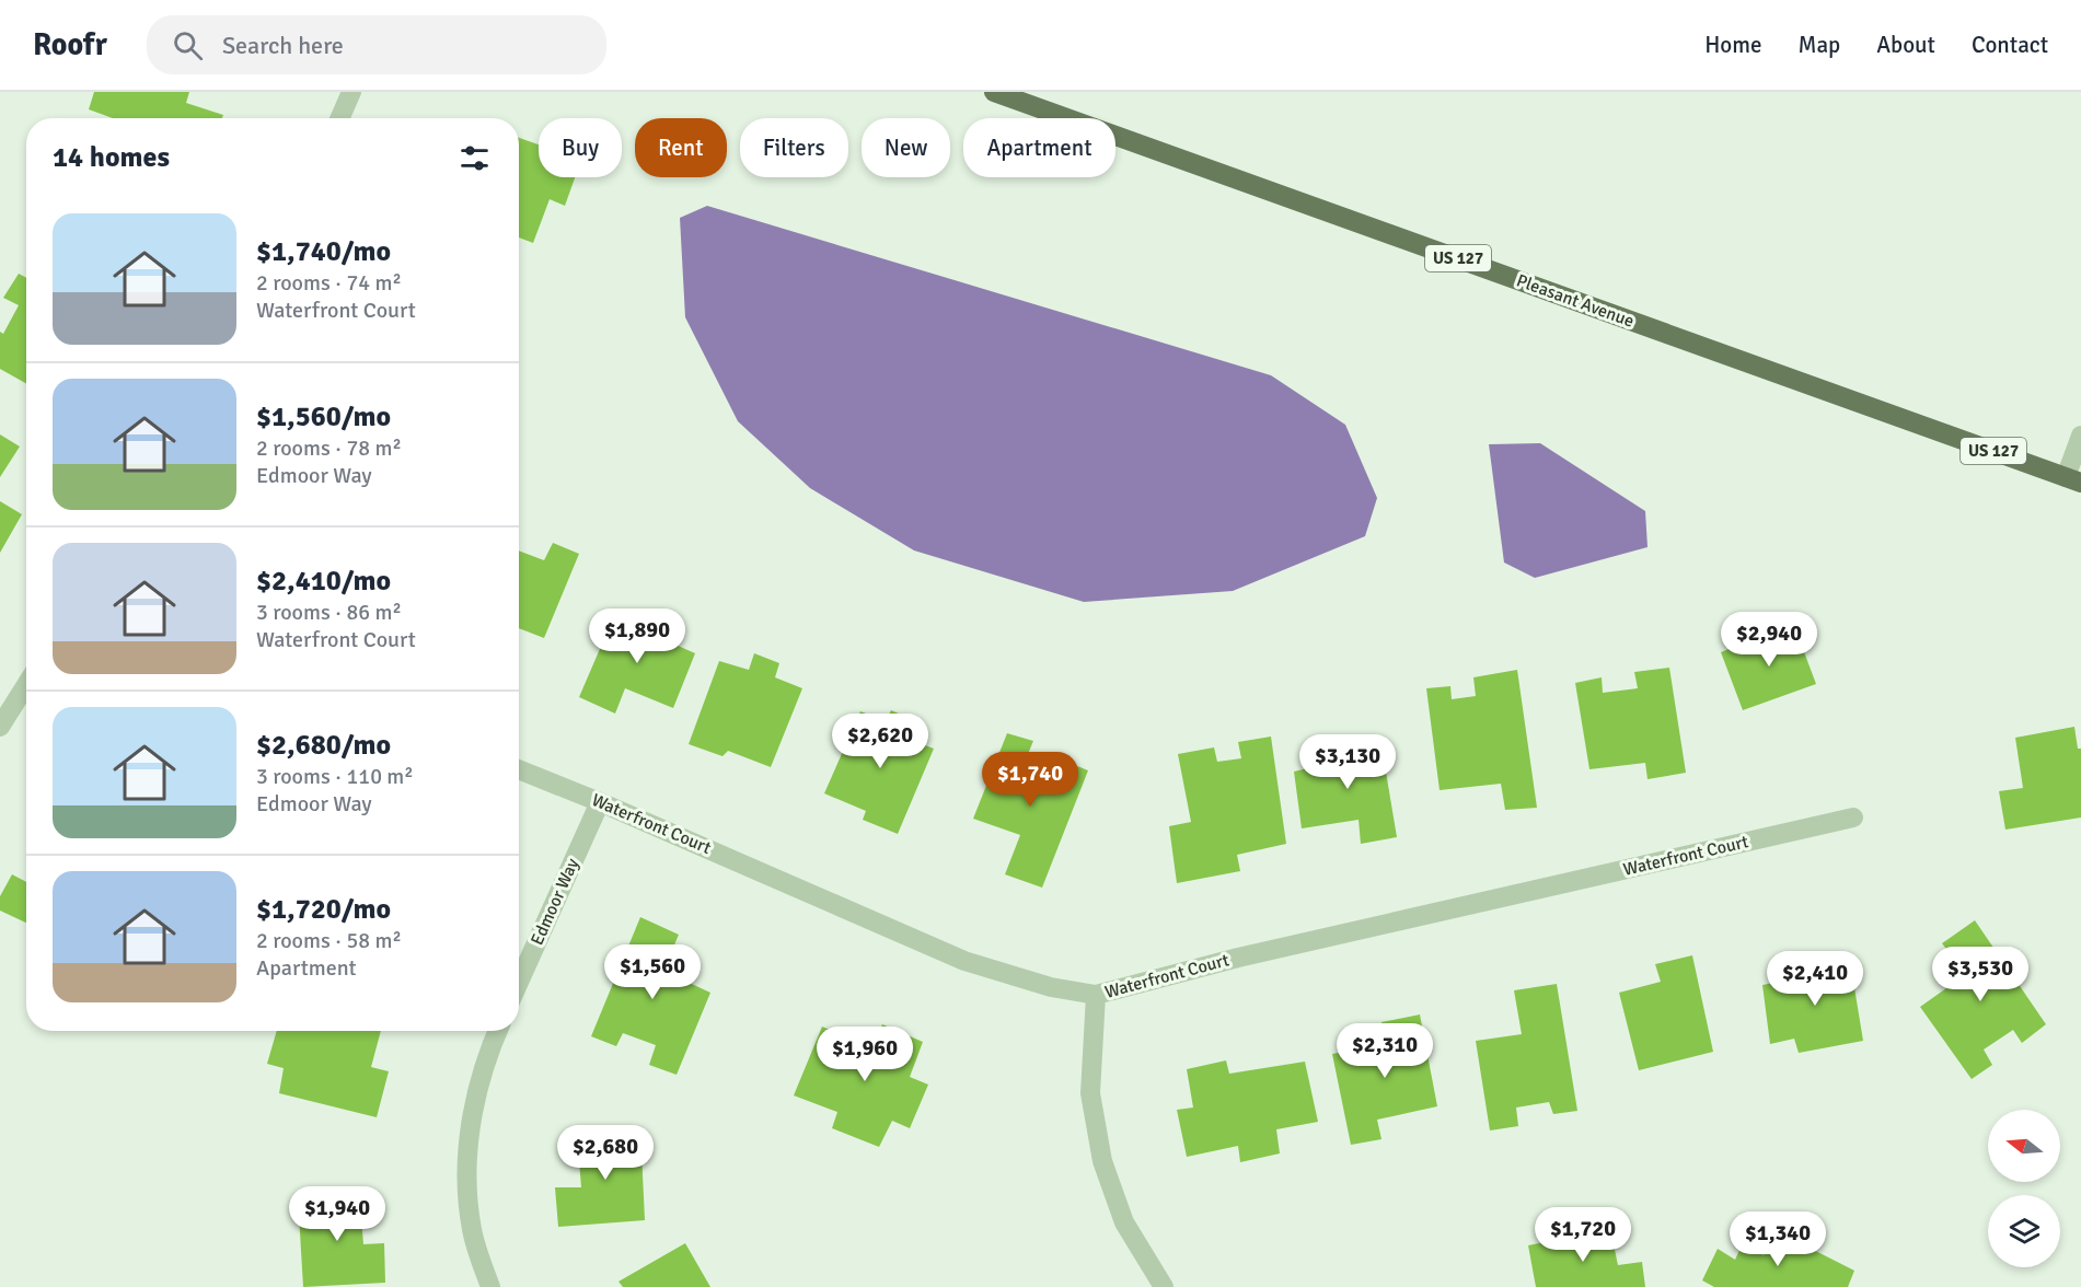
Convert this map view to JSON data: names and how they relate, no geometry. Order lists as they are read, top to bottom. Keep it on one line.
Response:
{"streets":{"main road":["US 127","Pleasant Avenue"],"street":["Waterfront Court","Edmoor Way"]},"crossings":[["Waterfront Court","Edmoor Way"]],"north":"left","page":{"header":"Roofr","search":"Search here","nav":["Home","Map","About","Contact"],"chip":["Buy","Rent","Filters","New","Apartment"],"heading":"14 homes","list":[{"name":"$1,740/mo","note":"2 rooms · 74 m² · Waterfront Court"},{"name":"$1,560/mo","note":"2 rooms · 78 m² · Edmoor Way"},{"name":"$2,410/mo","note":"3 rooms · 86 m² · Waterfront Court"},{"name":"$2,680/mo","note":"3 rooms · 110 m² · Edmoor Way"},{"name":"$1,720/mo","note":"2 rooms · 58 m² · Apartment"}],"price":["$1,890","$2,940","$2,620","$3,130","$1,740","$1,560","$3,530","$2,410","$2,310","$1,960","$2,680","$1,940","$1,720","$1,340"]}}
